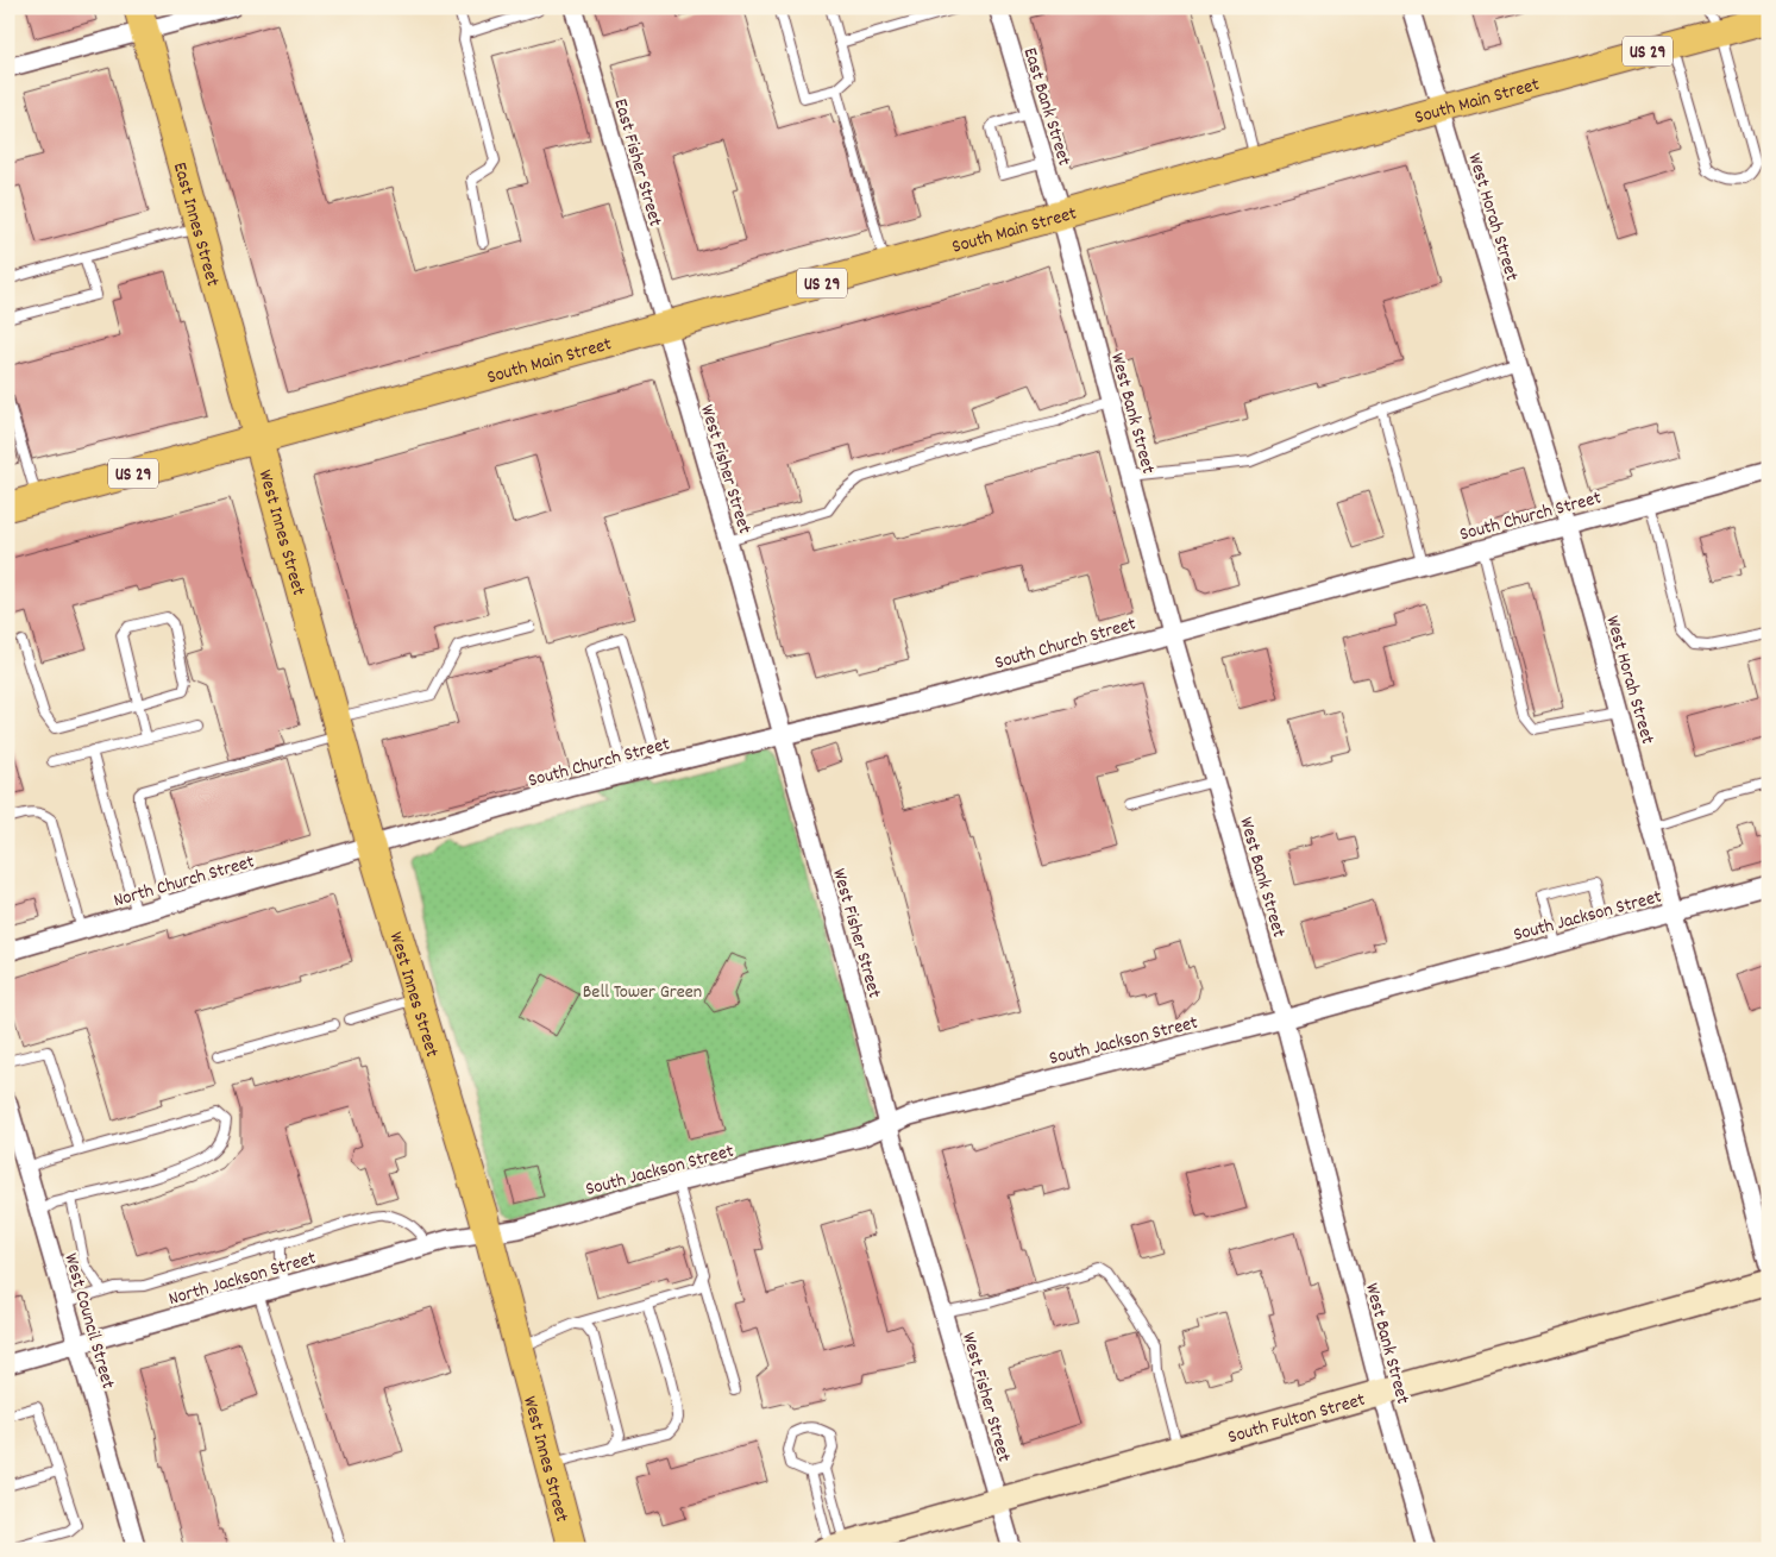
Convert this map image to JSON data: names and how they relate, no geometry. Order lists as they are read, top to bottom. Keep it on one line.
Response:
{"streets":{"main road":["US 29","South Main Street","East Innes Street","West Innes Street"],"street":["East Bank Street","East Fisher Street","West Horah Street","West Bank Street","West Fisher Street","South Church Street","North Church Street","South Jackson Street","North Jackson Street","West Council Street","South Fulton Street"]},"crossings":[["US 29","South Main Street"],["US 29","East Innes Street"],["US 29","West Innes Street"],["South Main Street","East Bank Street"],["South Main Street","East Fisher Street"],["South Main Street","West Horah Street"],["South Main Street","East Innes Street"],["South Main Street","West Bank Street"],["South Main Street","West Fisher Street"],["South Main Street","West Innes Street"],["East Bank Street","West Bank Street"],["East Fisher Street","West Fisher Street"],["West Horah Street","South Church Street"],["West Horah Street","South Jackson Street"],["East Innes Street","West Innes Street"],["West Bank Street","South Church Street"],["West Bank Street","South Jackson Street"],["West Bank Street","South Fulton Street"],["West Fisher Street","South Church Street"],["West Fisher Street","South Jackson Street"],["West Fisher Street","South Fulton Street"],["South Church Street","West Innes Street"],["South Church Street","North Church Street"],["West Innes Street","North Church Street"],["West Innes Street","South Jackson Street"],["West Innes Street","North Jackson Street"],["South Jackson Street","North Jackson Street"],["North Jackson Street","West Council Street"]],"parks":["Bell Tower Green"]}
